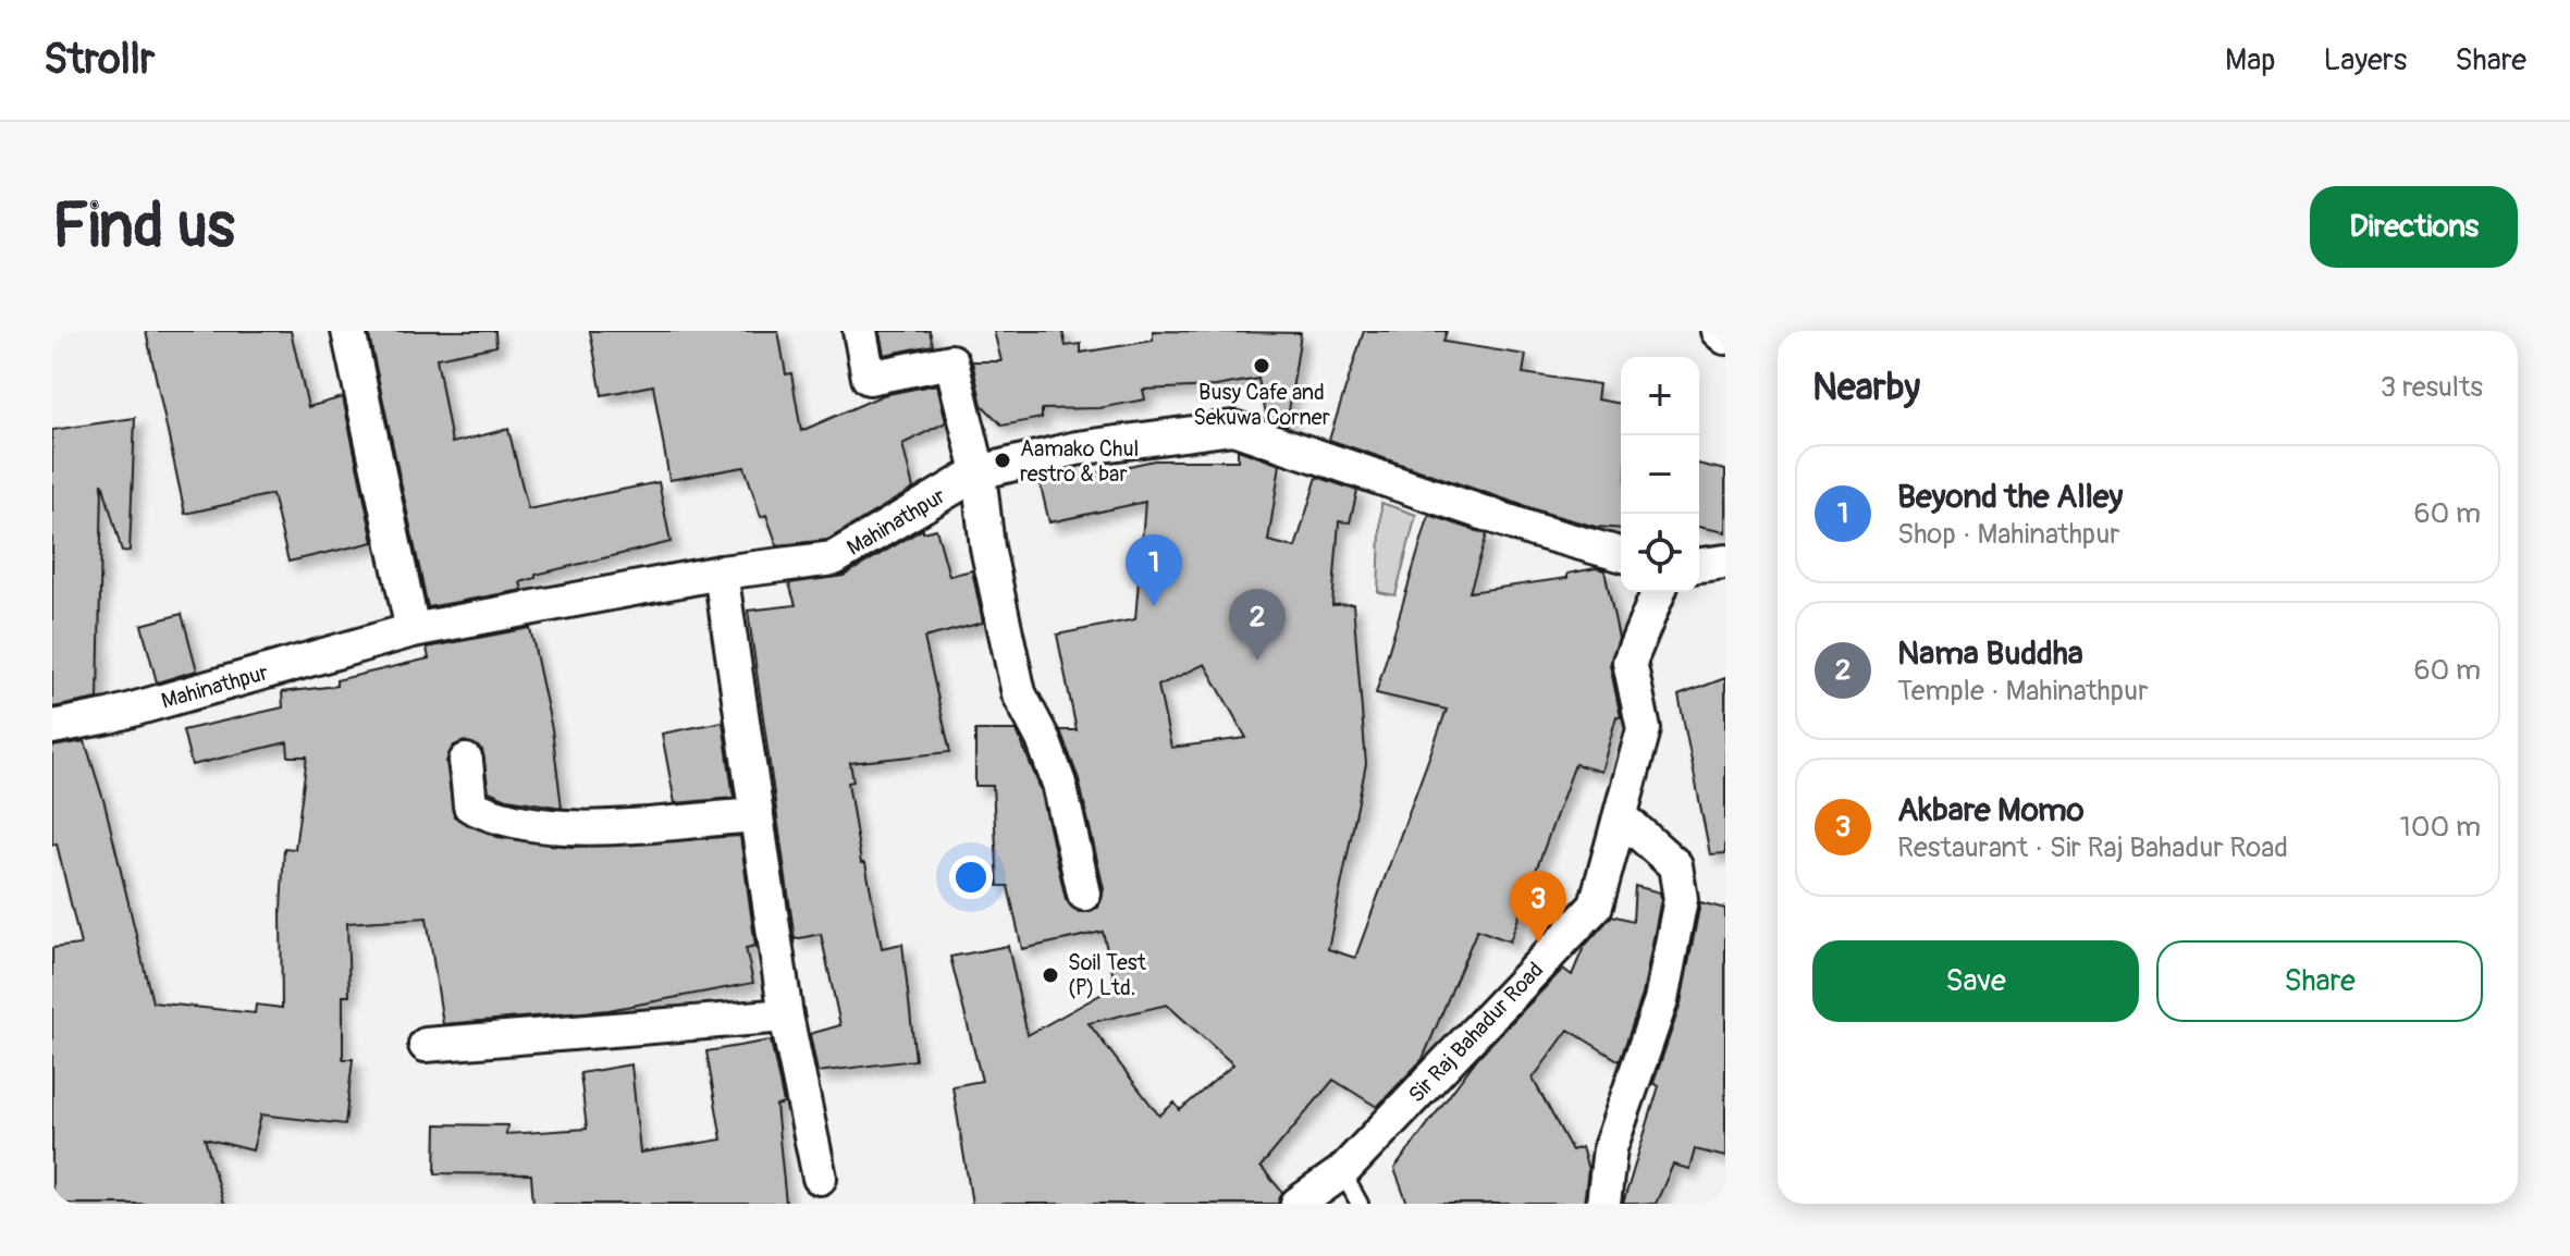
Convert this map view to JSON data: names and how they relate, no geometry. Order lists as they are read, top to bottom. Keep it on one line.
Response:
{"streets":{"street":["Mahinathpur","Sir Raj Bahadur Road"]},"places":["Busy Cafe and Sekuwa Corner","Aamako Chul restro & bar","Soil Test (P) Ltd."],"page":{"header":"Strollr","nav":["Map","Layers","Share"],"buttons":["Directions",["Save","Share"]],"title":"Find us","heading":["Nearby","3 results"],"map_buttons":["+","−"],"list":[{"mark":"1","name":"Beyond the Alley","note":"Shop · Mahinathpur","value":"60 m"},{"mark":"2","name":"Nama Buddha","note":"Temple · Mahinathpur","value":"60 m"},{"mark":"3","name":"Akbare Momo","note":"Restaurant · Sir Raj Bahadur Road","value":"100 m"}],"pins":["1","2","3"]}}
